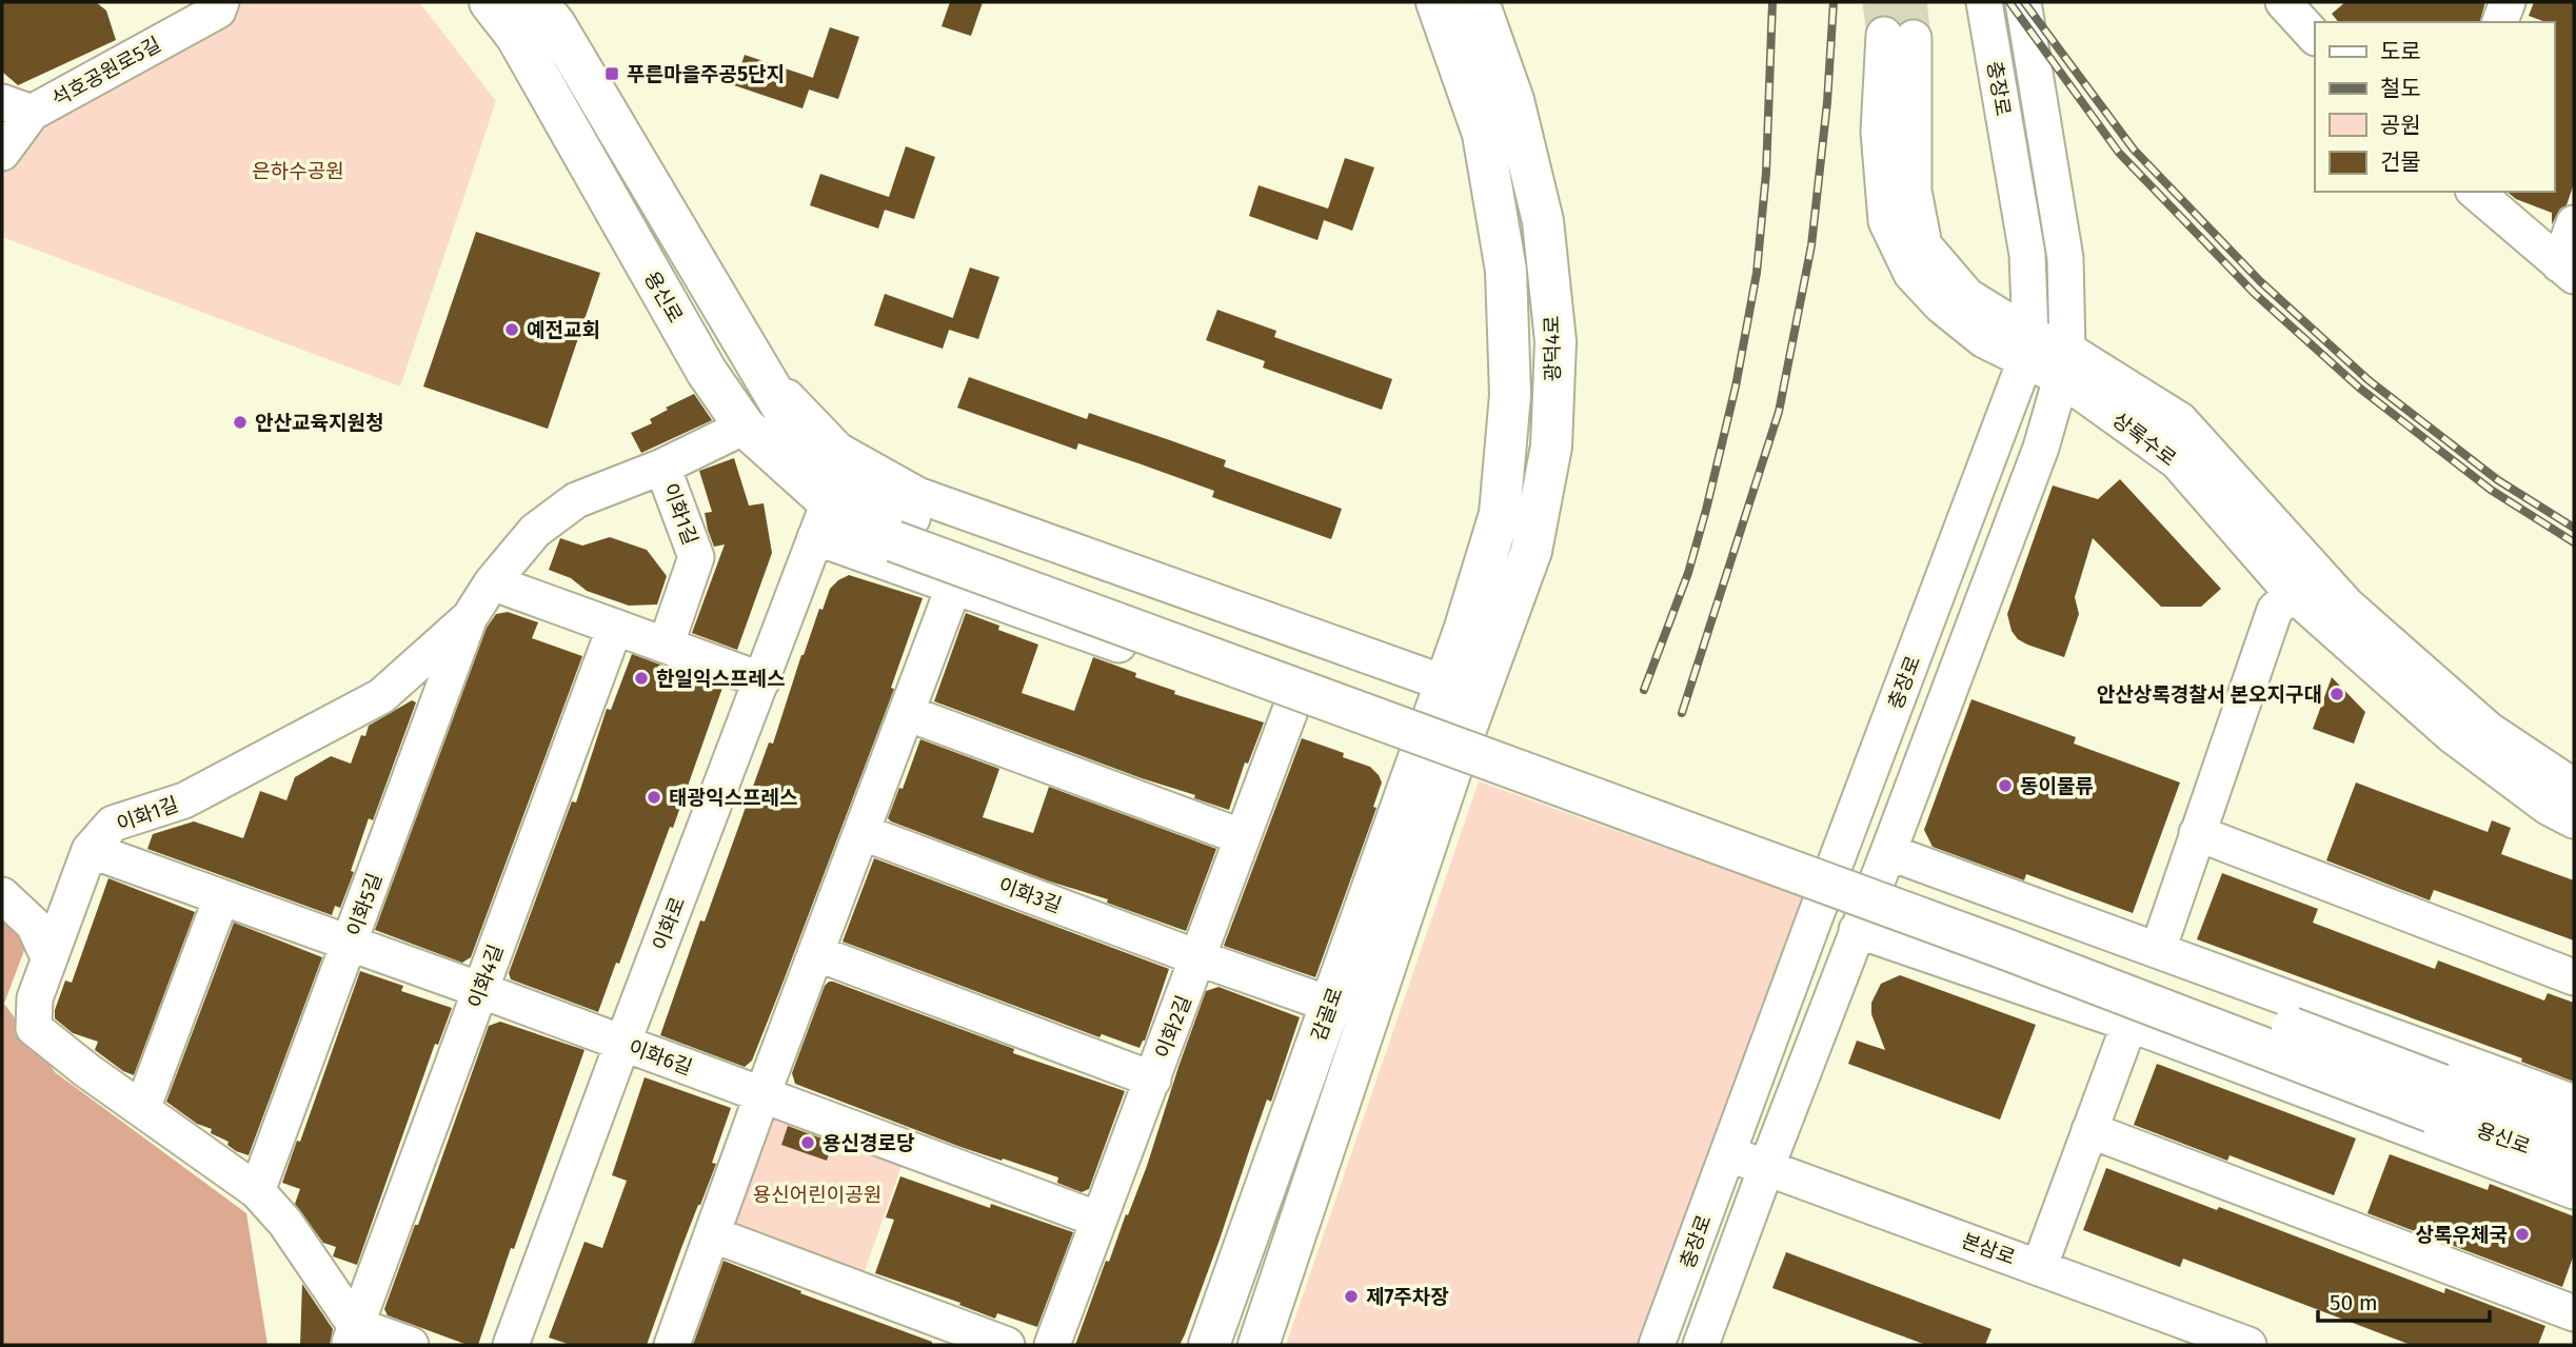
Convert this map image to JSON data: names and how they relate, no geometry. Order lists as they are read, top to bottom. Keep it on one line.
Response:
{"streets":{"main road":["용신로","광덕4로","감골로"],"street":["석호공원로5길","충장로","상록수로","이화1길","이화3길","이화5길","이화로","이화4길","이화2길","이화6길","본삼로"]},"crossings":[["충장로","상록수로"],["충장로","본삼로"],["용신로","이화1길"],["용신로","이화로"],["광덕4로","감골로"],["이화1길","이화5길"],["이화1길","이화4길"],["이화1길","이화6길"],["이화3길","감골로"],["이화3길","이화2길"],["이화5길","이화6길"],["이화로","이화6길"],["이화4길","이화6길"],["이화2길","이화6길"]],"parks":["은하수공원","용신어린이공원"],"places":{"transit":["푸른마을주공5단지"],"other":["예전교회","안산교육지원청","한일익스프레스","안산상록경찰서 본오지구대","동이물류","태광익스프레스","용신경로당","상록우체국","제7주차장"]},"legend":["도로","철도","공원","건물"],"scale_bar":"50 m"}
